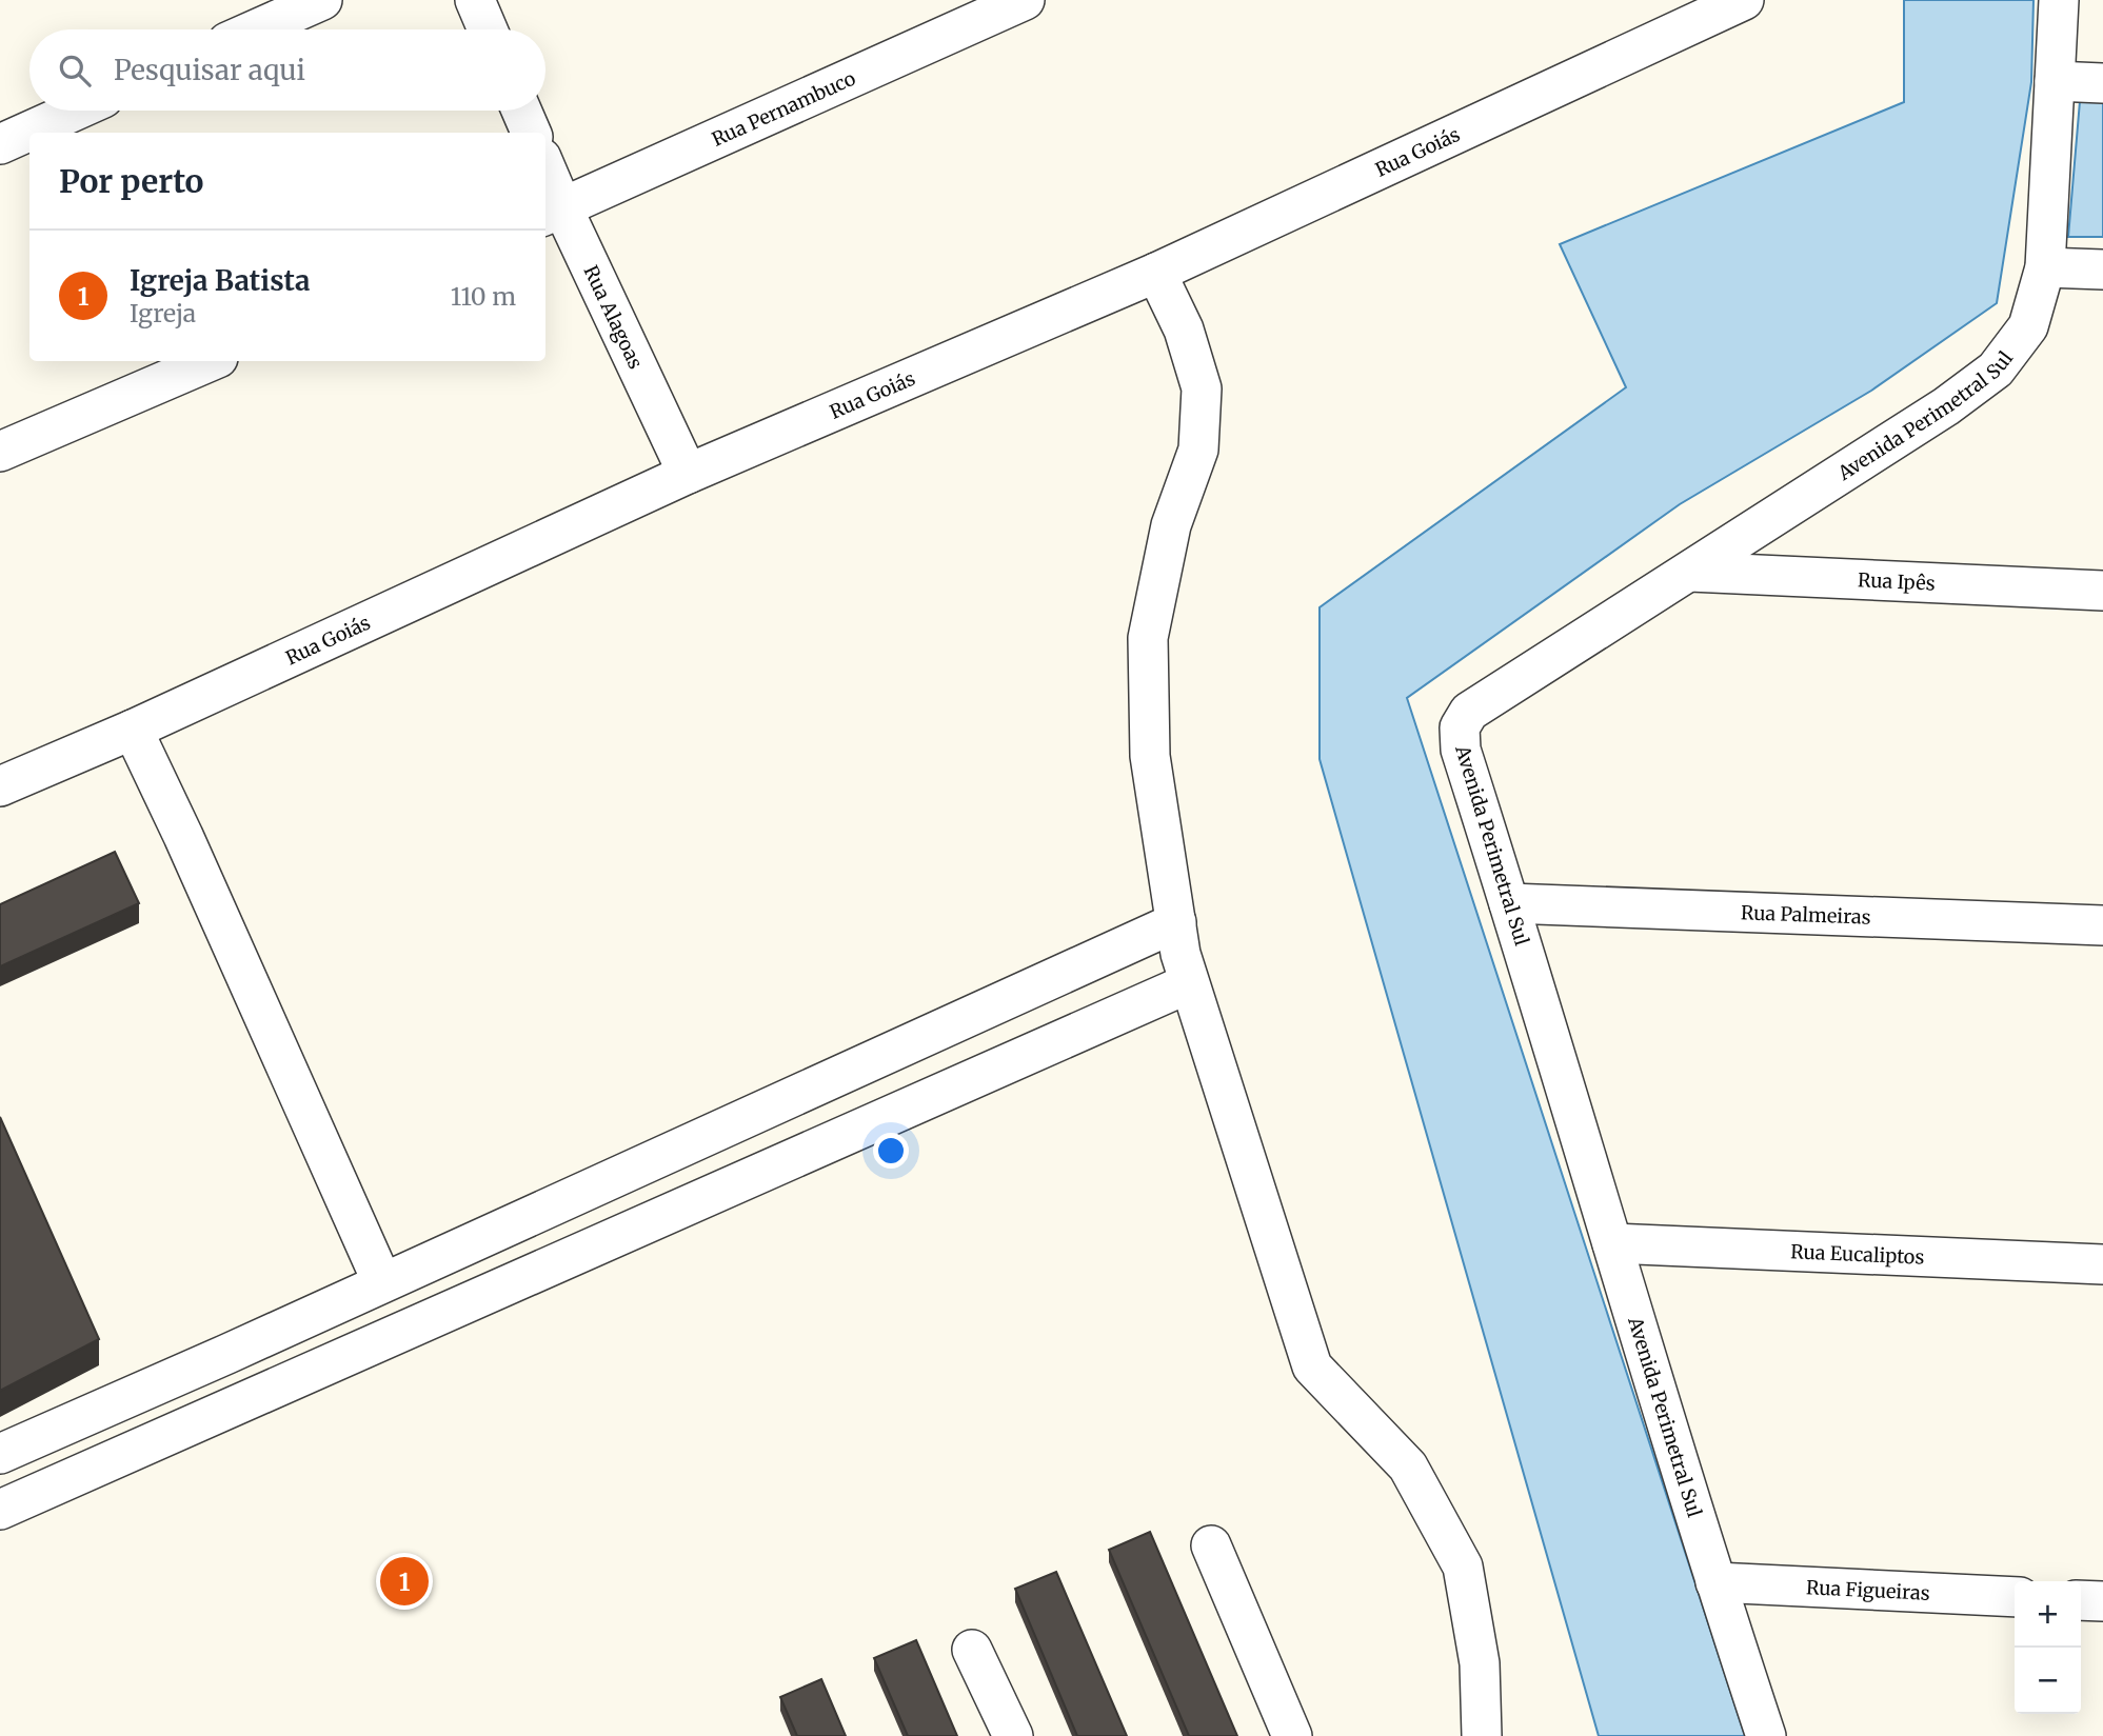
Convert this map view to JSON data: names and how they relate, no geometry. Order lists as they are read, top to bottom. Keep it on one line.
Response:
{"streets":{"street":["Rua Pernambuco","Rua Goiás","Rua Alagoas","Avenida Perimetral Sul","Rua Ipês","Rua Palmeiras","Rua Eucaliptos","Rua Figueiras"]},"crossings":[["Rua Pernambuco","Rua Alagoas"],["Rua Goiás","Rua Alagoas"],["Avenida Perimetral Sul","Rua Ipês"],["Avenida Perimetral Sul","Rua Palmeiras"],["Avenida Perimetral Sul","Rua Eucaliptos"],["Avenida Perimetral Sul","Rua Figueiras"]],"page":{"search":"Pesquisar aqui","heading":"Por perto","list":[{"mark":"1","name":"Igreja Batista","note":"Igreja","value":"110 m"}],"pins":"1","map_buttons":["+","−"]}}
